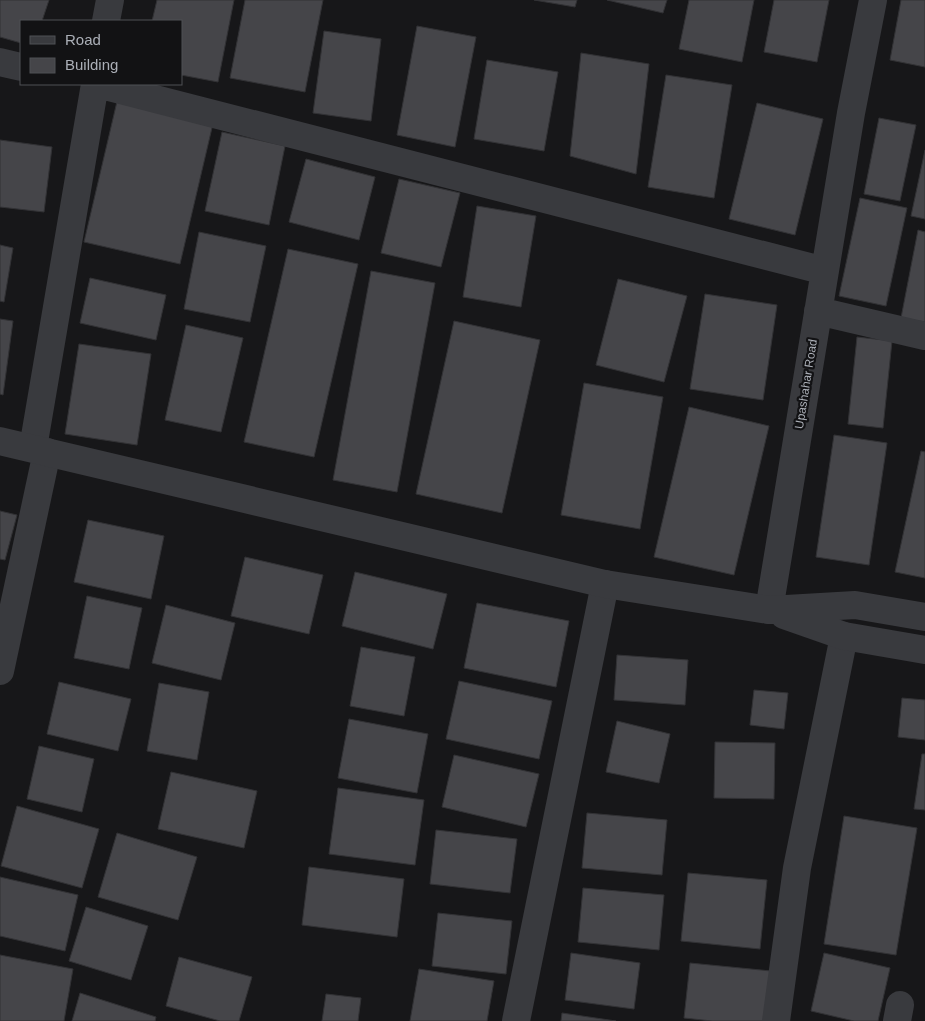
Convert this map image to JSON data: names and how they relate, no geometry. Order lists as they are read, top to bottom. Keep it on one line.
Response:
{"streets":{"street":["Upashahar Road"]},"legend":["Road","Building"]}
